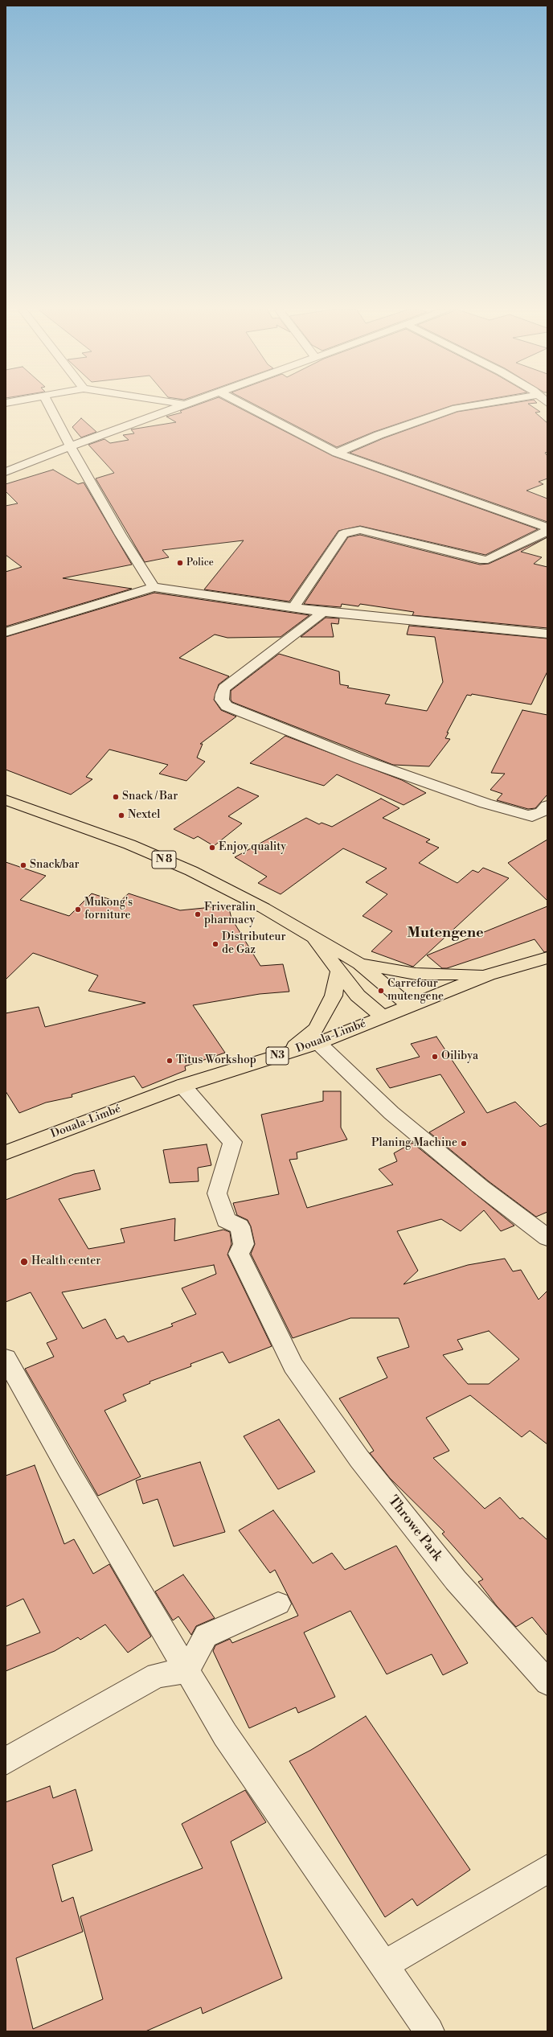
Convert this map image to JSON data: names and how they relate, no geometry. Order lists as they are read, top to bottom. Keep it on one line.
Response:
{"streets":{"highway":["N 8","Douala-Limbé","N3"],"street":["Throwe Park"]},"crossings":[["N 8","Douala-Limbé"],["Douala-Limbé","Throwe Park"]],"districts":["Mutengene"],"places":["Police","Snack / Bar","Nextel","Enjoy quality","Snack/bar","Mukong's forniture","Friveralin pharmacy","Distributeur de Gaz","Carrefour mutengene","Oilibya","Titus Workshop","Planing Machine","Health center"]}
